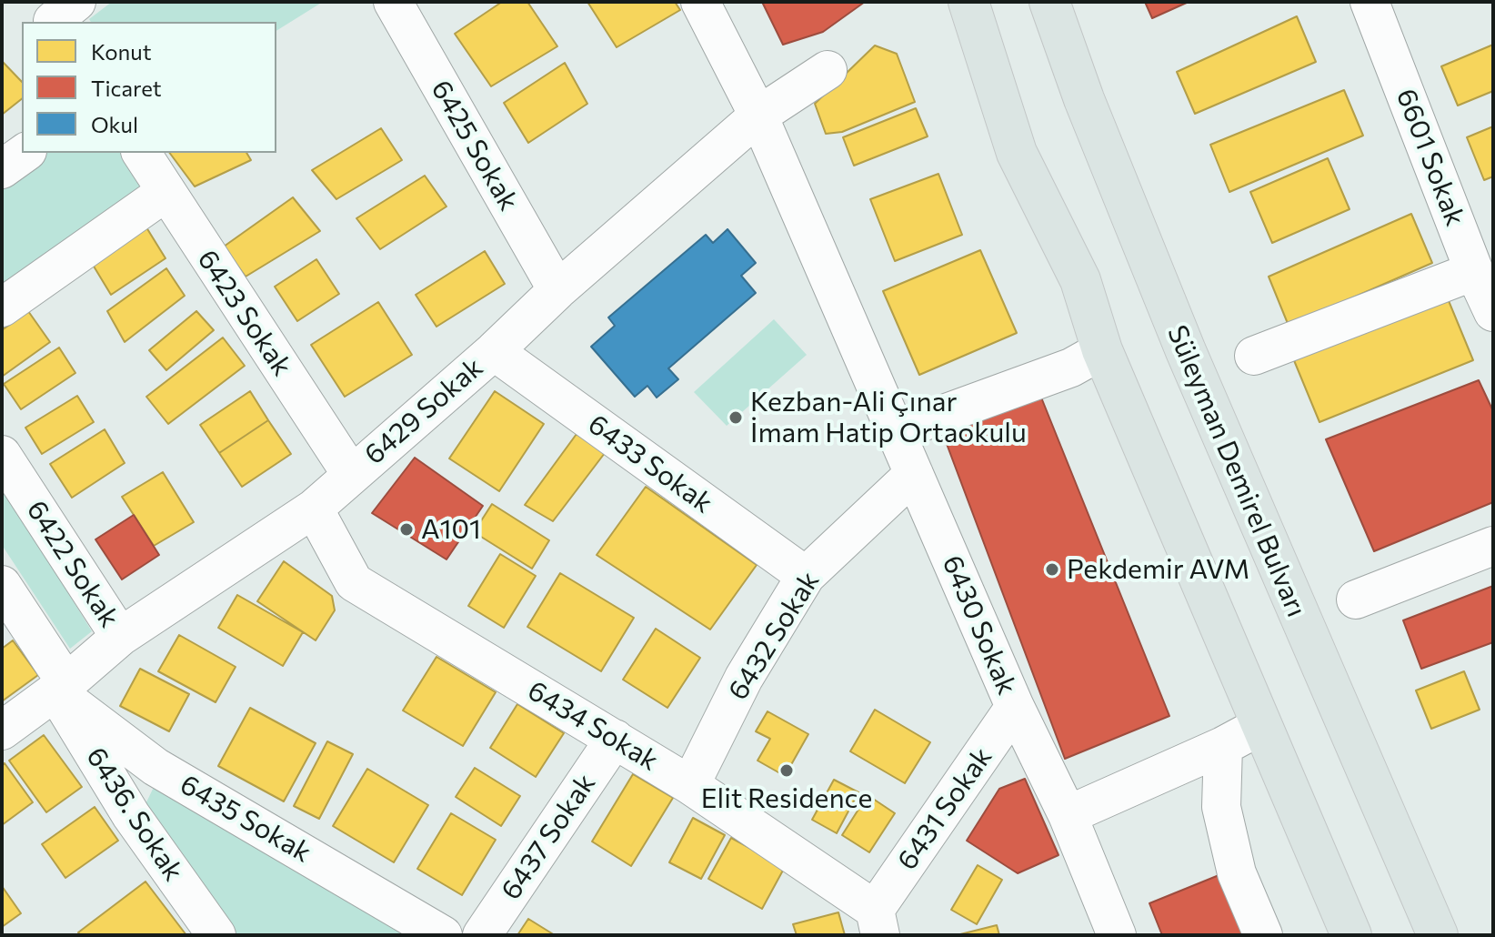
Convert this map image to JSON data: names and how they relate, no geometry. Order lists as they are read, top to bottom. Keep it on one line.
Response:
{"streets":{"main road":["Süleyman Demirel Bulvarı"],"street":["6425 Sokak","6601 Sokak","6423 Sokak","6429 Sokak","6433 Sokak","6422 Sokak","6430 Sokak","6432 Sokak","6434 Sokak","6431 Sokak","6436. Sokak","6435 Sokak","6437 Sokak"]},"crossings":[["6425 Sokak","6429 Sokak"],["6423 Sokak","6429 Sokak"],["6429 Sokak","6433 Sokak"],["6429 Sokak","6422 Sokak"],["6429 Sokak","6430 Sokak"],["6429 Sokak","6434 Sokak"],["6429 Sokak","6436. Sokak"],["6429 Sokak","6435 Sokak"],["6433 Sokak","6432 Sokak"],["6430 Sokak","6432 Sokak"],["6430 Sokak","6431 Sokak"],["6432 Sokak","6434 Sokak"],["6434 Sokak","6431 Sokak"],["6434 Sokak","6437 Sokak"],["6436. Sokak","6435 Sokak"]],"places":["Kezban-Ali Çınar İmam Hatip Ortaokulu","A101","Pekdemir AVM","Elit Residence"],"legend":["Konut","Ticaret","Okul"]}
